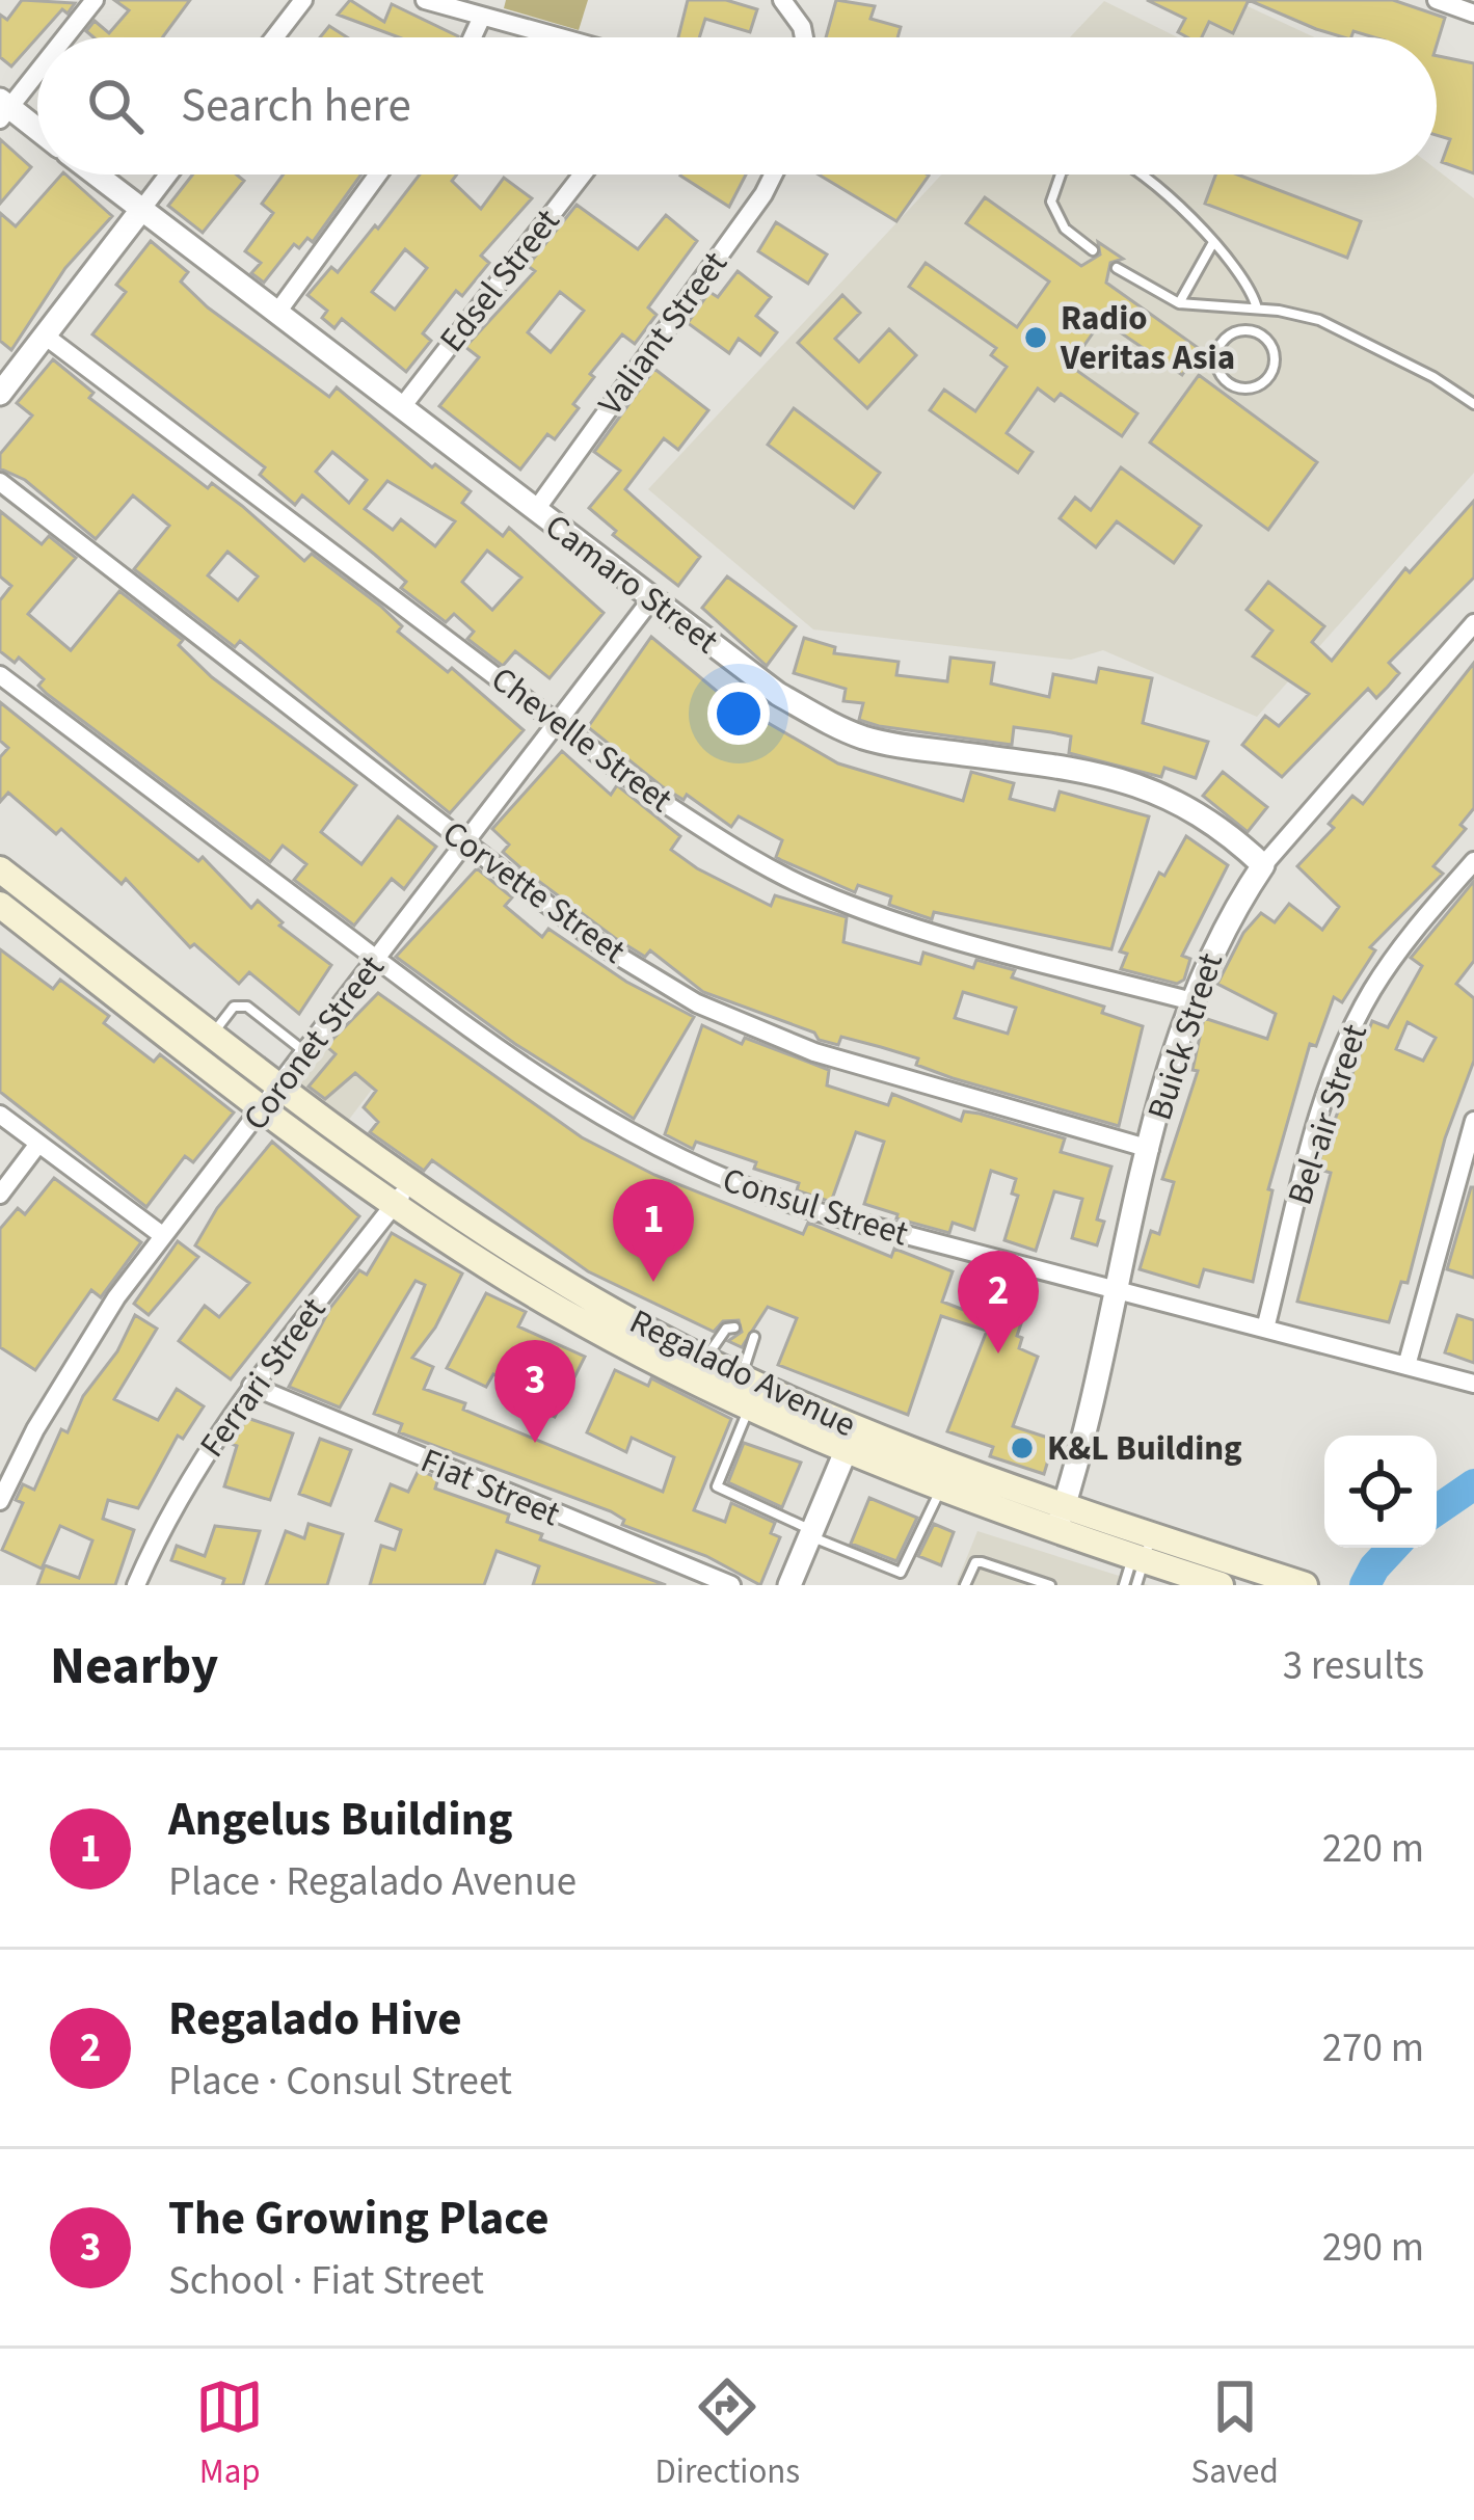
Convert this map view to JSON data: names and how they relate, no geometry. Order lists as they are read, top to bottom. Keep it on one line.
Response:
{"streets":{"main road":["Regalado Avenue"],"street":["Edsel Street","Valiant Street","Camaro Street","Chevelle Street","Corvette Street","Buick Street","Coronet Street","Bel-air Street","Consul Street","Ferrari Street","Fiat Street"]},"crossings":[["Edsel Street","Camaro Street"],["Valiant Street","Camaro Street"],["Camaro Street","Buick Street"],["Camaro Street","Coronet Street"],["Chevelle Street","Buick Street"],["Chevelle Street","Coronet Street"],["Corvette Street","Buick Street"],["Corvette Street","Coronet Street"],["Buick Street","Consul Street"],["Buick Street","Regalado Avenue"],["Coronet Street","Consul Street"],["Coronet Street","Regalado Avenue"],["Bel-air Street","Consul Street"],["Regalado Avenue","Ferrari Street"],["Ferrari Street","Fiat Street"]],"places":["Radio Veritas Asia","K&L Building"],"page":{"search":"Search here","pins":["1","2","3"],"heading":["Nearby","3 results"],"list":[{"mark":"1","name":"Angelus Building","note":"Place · Regalado Avenue","value":"220 m"},{"mark":"2","name":"Regalado Hive","note":"Place · Consul Street","value":"270 m"},{"mark":"3","name":"The Growing Place","note":"School · Fiat Street","value":"290 m"}],"nav":["Map","Directions","Saved"]}}
